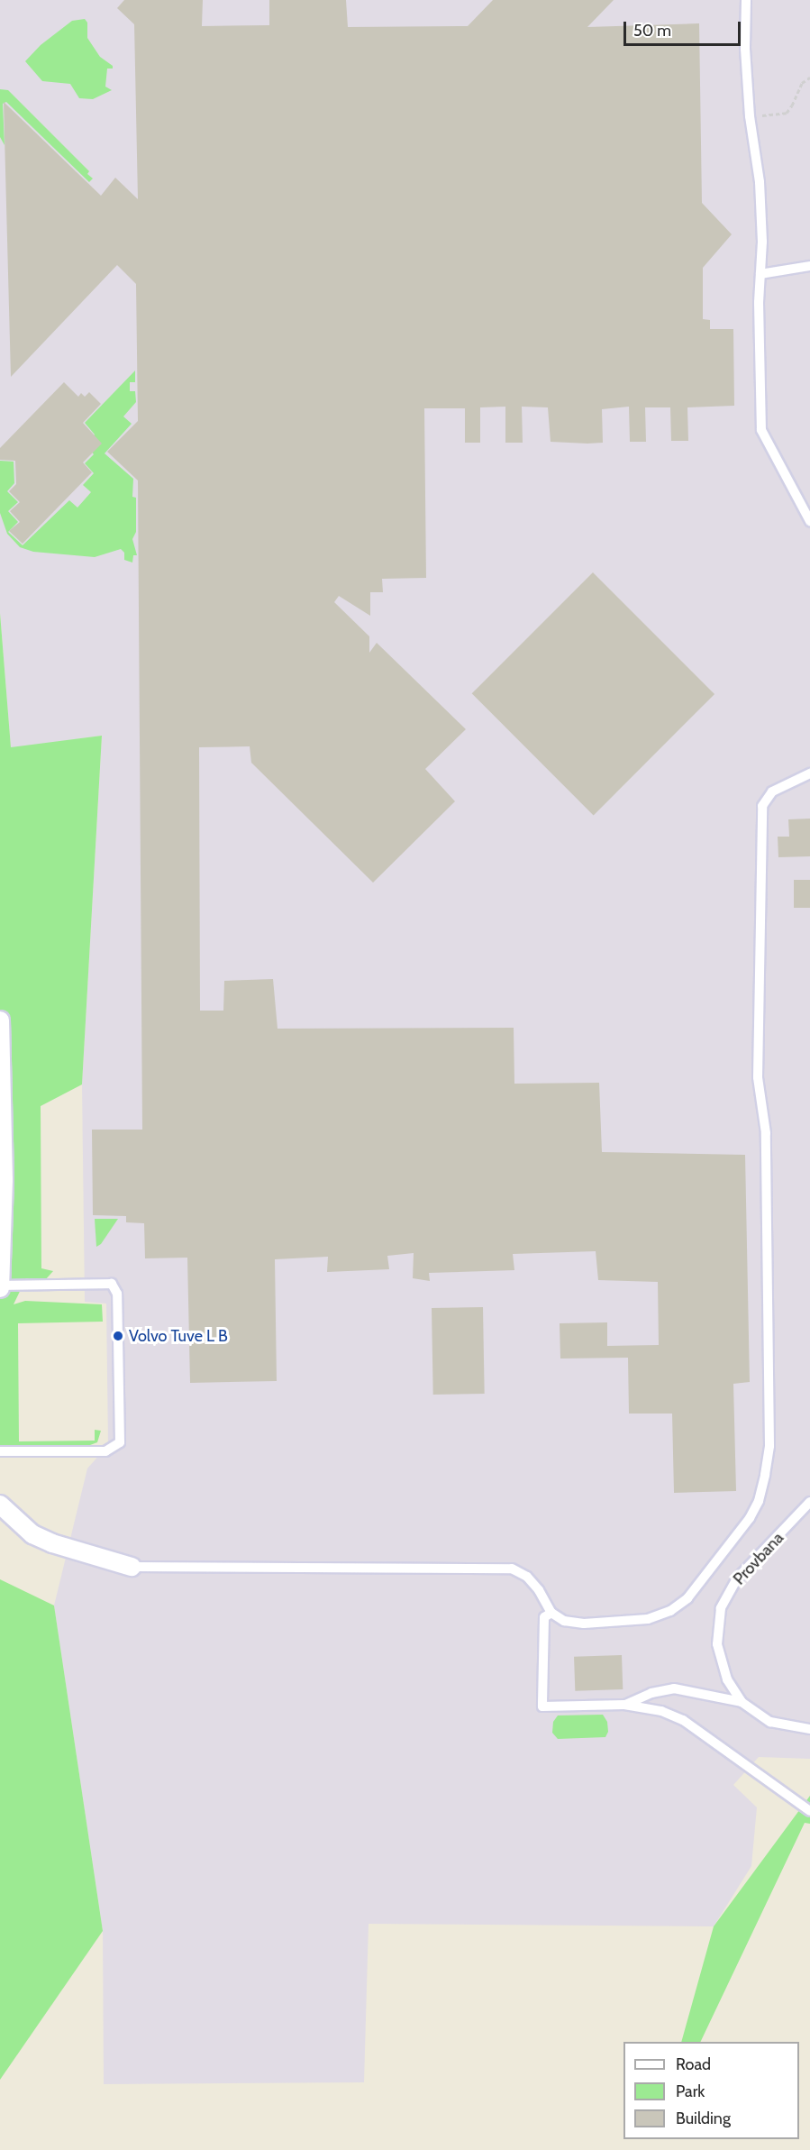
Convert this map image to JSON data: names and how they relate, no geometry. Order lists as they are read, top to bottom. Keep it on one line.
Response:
{"streets":{"lane":["Provbana"]},"places":["Volvo Tuve L B"],"legend":["Road","Park","Building"],"scale_bar":"50 m"}
